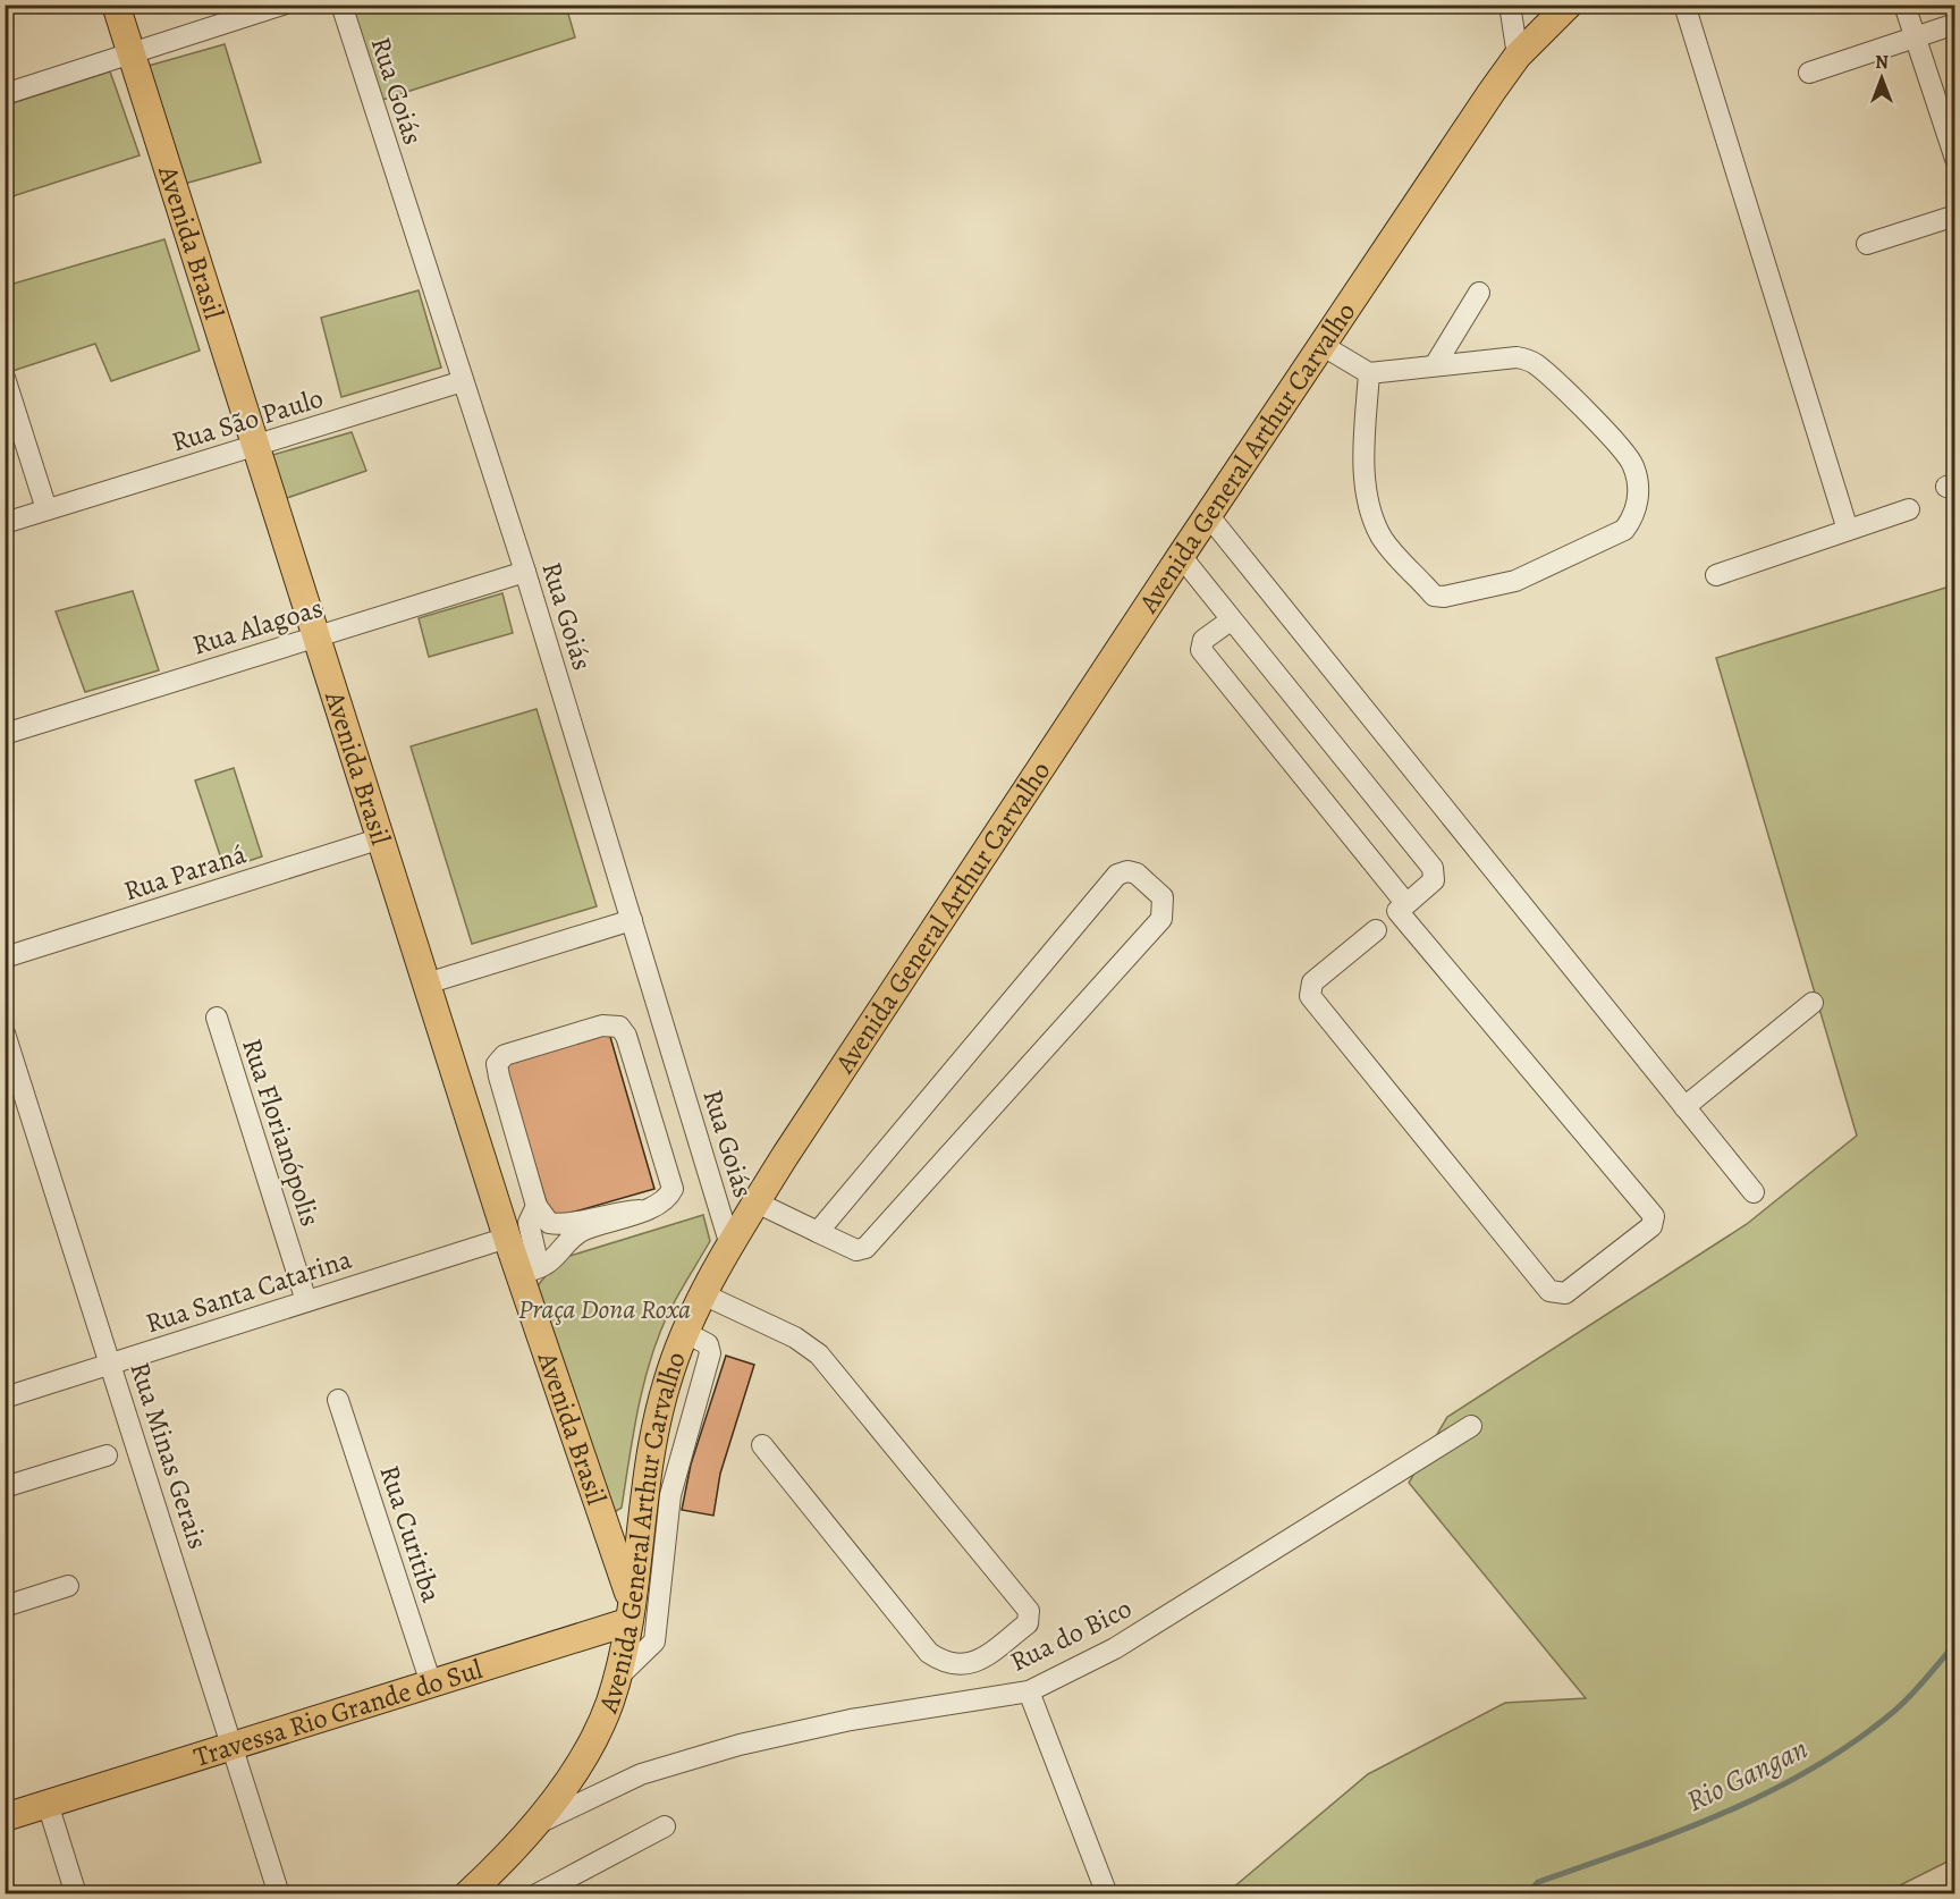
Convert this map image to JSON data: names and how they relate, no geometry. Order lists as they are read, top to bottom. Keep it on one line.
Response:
{"streets":{"main road":["Avenida Brasil","Avenida General Arthur Carvalho","Travessa Rio Grande do Sul"],"street":["Rua Goiás","Rua São Paulo","Rua Alagoas","Rua Paraná","Rua Florianópolis","Rua Santa Catarina","Rua Minas Gerais","Rua Curitiba","Rua do Bico"]},"crossings":[["Rua Goiás","Rua São Paulo"],["Rua Goiás","Avenida General Arthur Carvalho"],["Rua Goiás","Rua Alagoas"],["Avenida Brasil","Rua São Paulo"],["Avenida Brasil","Avenida General Arthur Carvalho"],["Avenida Brasil","Rua Alagoas"],["Avenida Brasil","Rua Paraná"],["Avenida Brasil","Rua Santa Catarina"],["Avenida Brasil","Travessa Rio Grande do Sul"],["Avenida General Arthur Carvalho","Rua do Bico"],["Avenida General Arthur Carvalho","Travessa Rio Grande do Sul"],["Rua Florianópolis","Rua Santa Catarina"],["Rua Santa Catarina","Rua Minas Gerais"],["Rua Minas Gerais","Travessa Rio Grande do Sul"],["Rua Curitiba","Travessa Rio Grande do Sul"]],"water":["Rio Gangan"],"parks":["Praça Dona Roxa"],"north":"top"}
